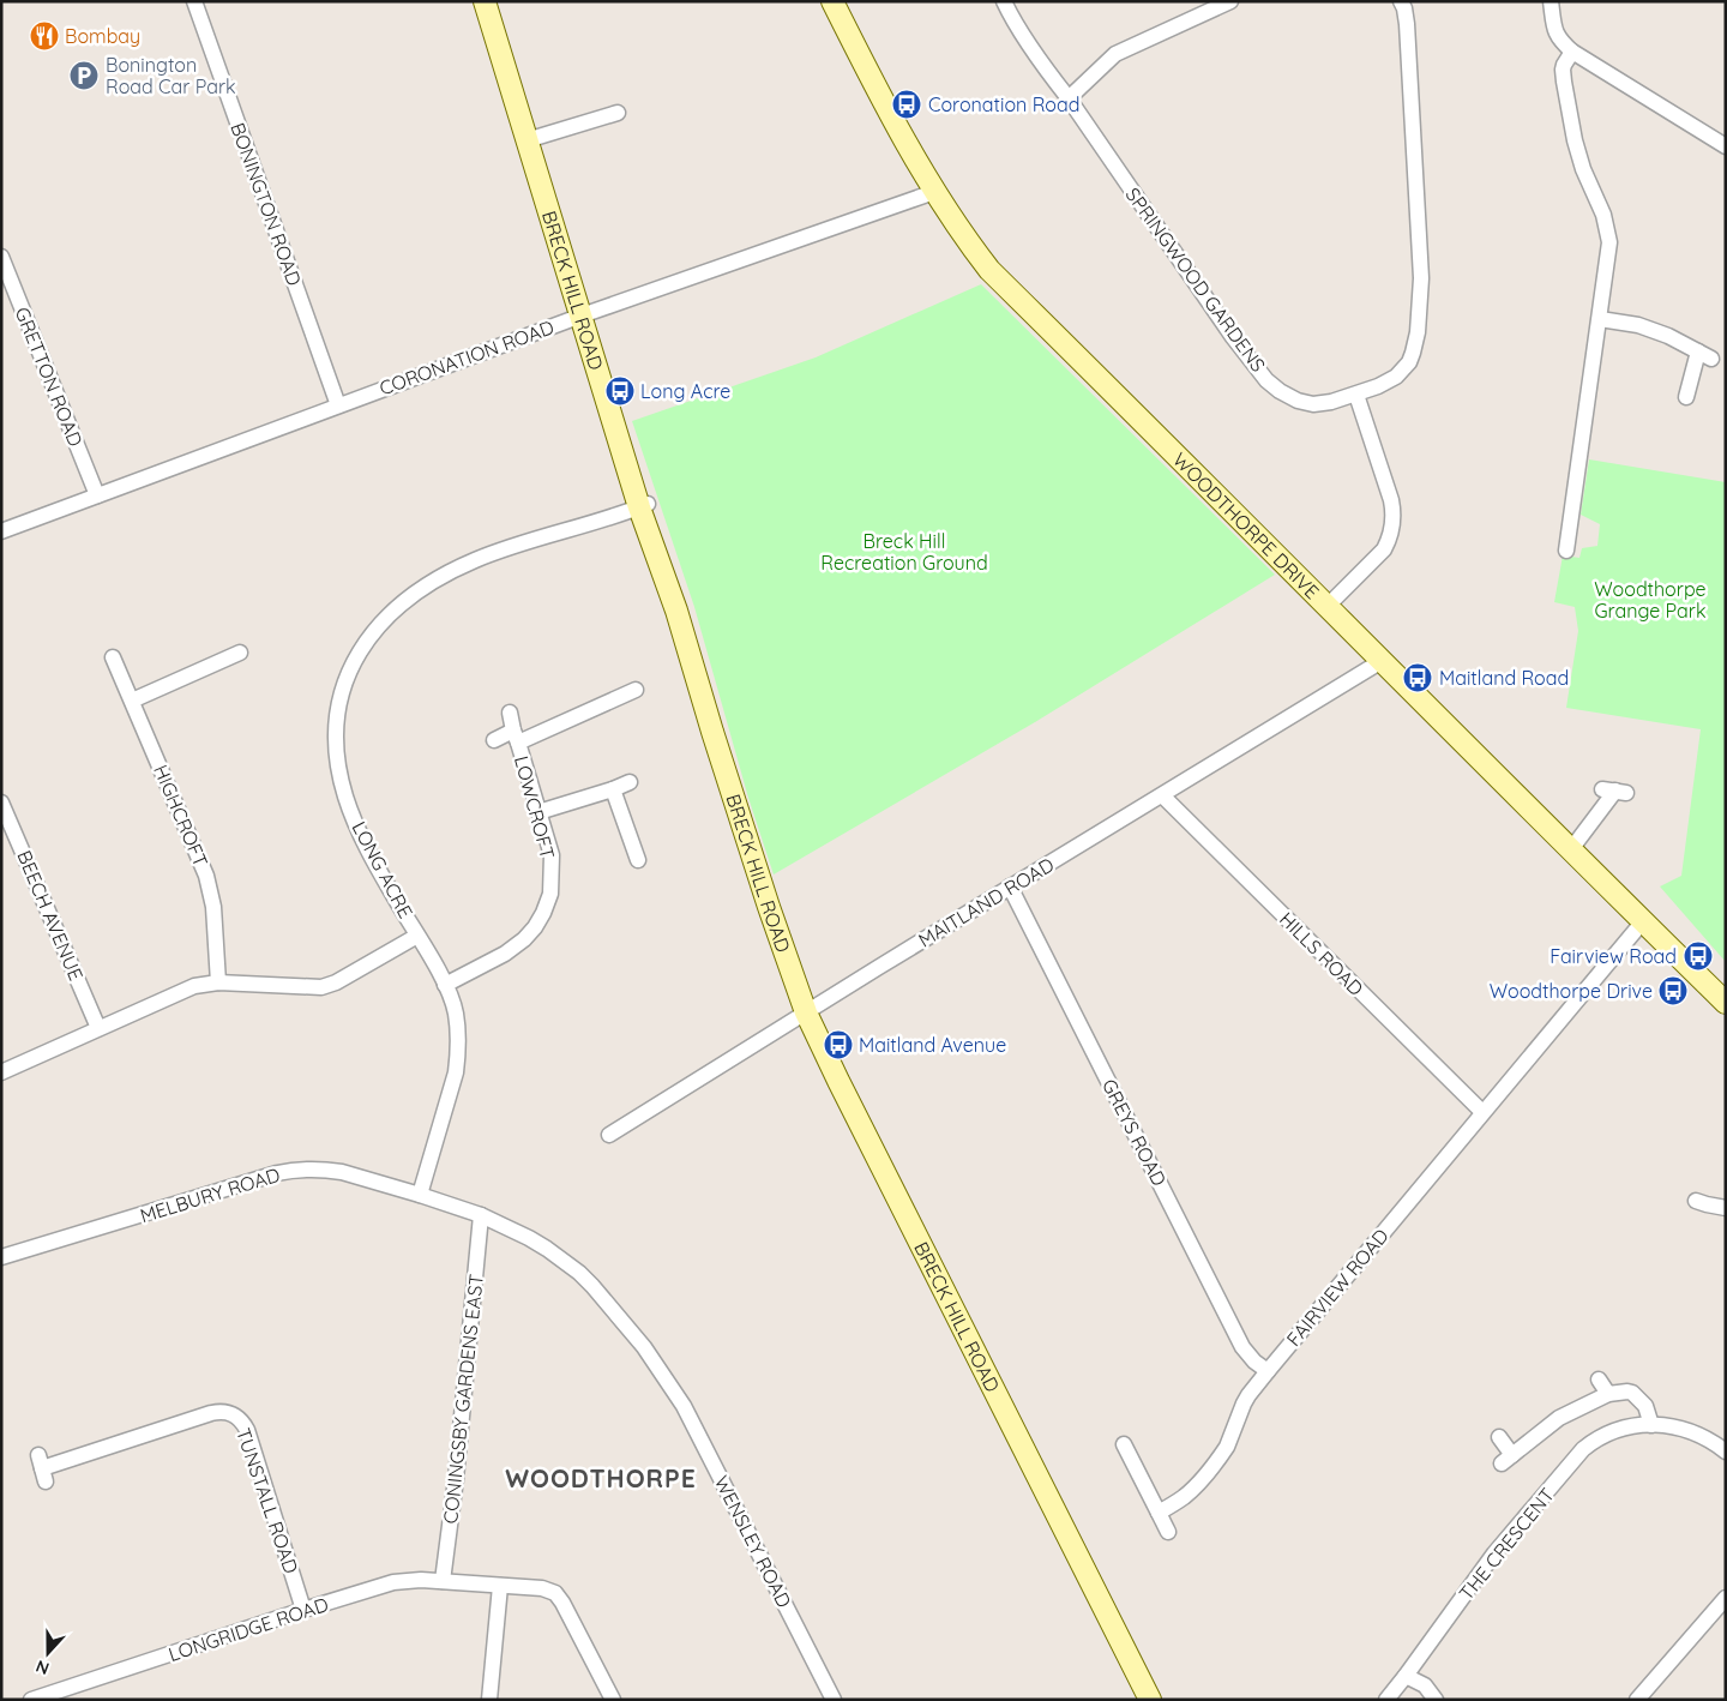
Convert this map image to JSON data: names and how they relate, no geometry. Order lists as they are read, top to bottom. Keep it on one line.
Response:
{"streets":{"street":["BONINGTON ROAD","SPRINGWOOD GARDENS","BRECK HILL ROAD","CORONATION ROAD","GRETTON ROAD","WOODTHORPE DRIVE","LOWCROFT","HIGHCROFT","LONG ACRE","MAITLAND ROAD","BEECH AVENUE","HILLS ROAD","GREYS ROAD","MELBURY ROAD","FAIRVIEW ROAD","CONINGSBY GARDENS EAST","TUNSTALL ROAD","WENSLEY ROAD","THE CRESCENT","LONGRIDGE ROAD"]},"crossings":[["BONINGTON ROAD","CORONATION ROAD"],["BRECK HILL ROAD","CORONATION ROAD"],["BRECK HILL ROAD","LONG ACRE"],["BRECK HILL ROAD","MAITLAND ROAD"],["CORONATION ROAD","GRETTON ROAD"],["CORONATION ROAD","WOODTHORPE DRIVE"],["WOODTHORPE DRIVE","MAITLAND ROAD"],["WOODTHORPE DRIVE","FAIRVIEW ROAD"],["LOWCROFT","LONG ACRE"],["LONG ACRE","MELBURY ROAD"],["LONG ACRE","WENSLEY ROAD"],["MAITLAND ROAD","HILLS ROAD"],["MAITLAND ROAD","GREYS ROAD"],["HILLS ROAD","FAIRVIEW ROAD"],["GREYS ROAD","FAIRVIEW ROAD"],["MELBURY ROAD","WENSLEY ROAD"],["CONINGSBY GARDENS EAST","WENSLEY ROAD"],["CONINGSBY GARDENS EAST","LONGRIDGE ROAD"],["TUNSTALL ROAD","LONGRIDGE ROAD"]],"districts":["WOODTHORPE"],"parks":["Breck Hill Recreation Ground","Woodthorpe Grange Park"],"places":{"restaurant":["Bombay"],"parking":["Bonington Road Car Park"],"bus stop":["Coronation Road","Long Acre","Maitland Road","Fairview Road","Woodthorpe Drive","Maitland Avenue"]},"north":"bottom"}
